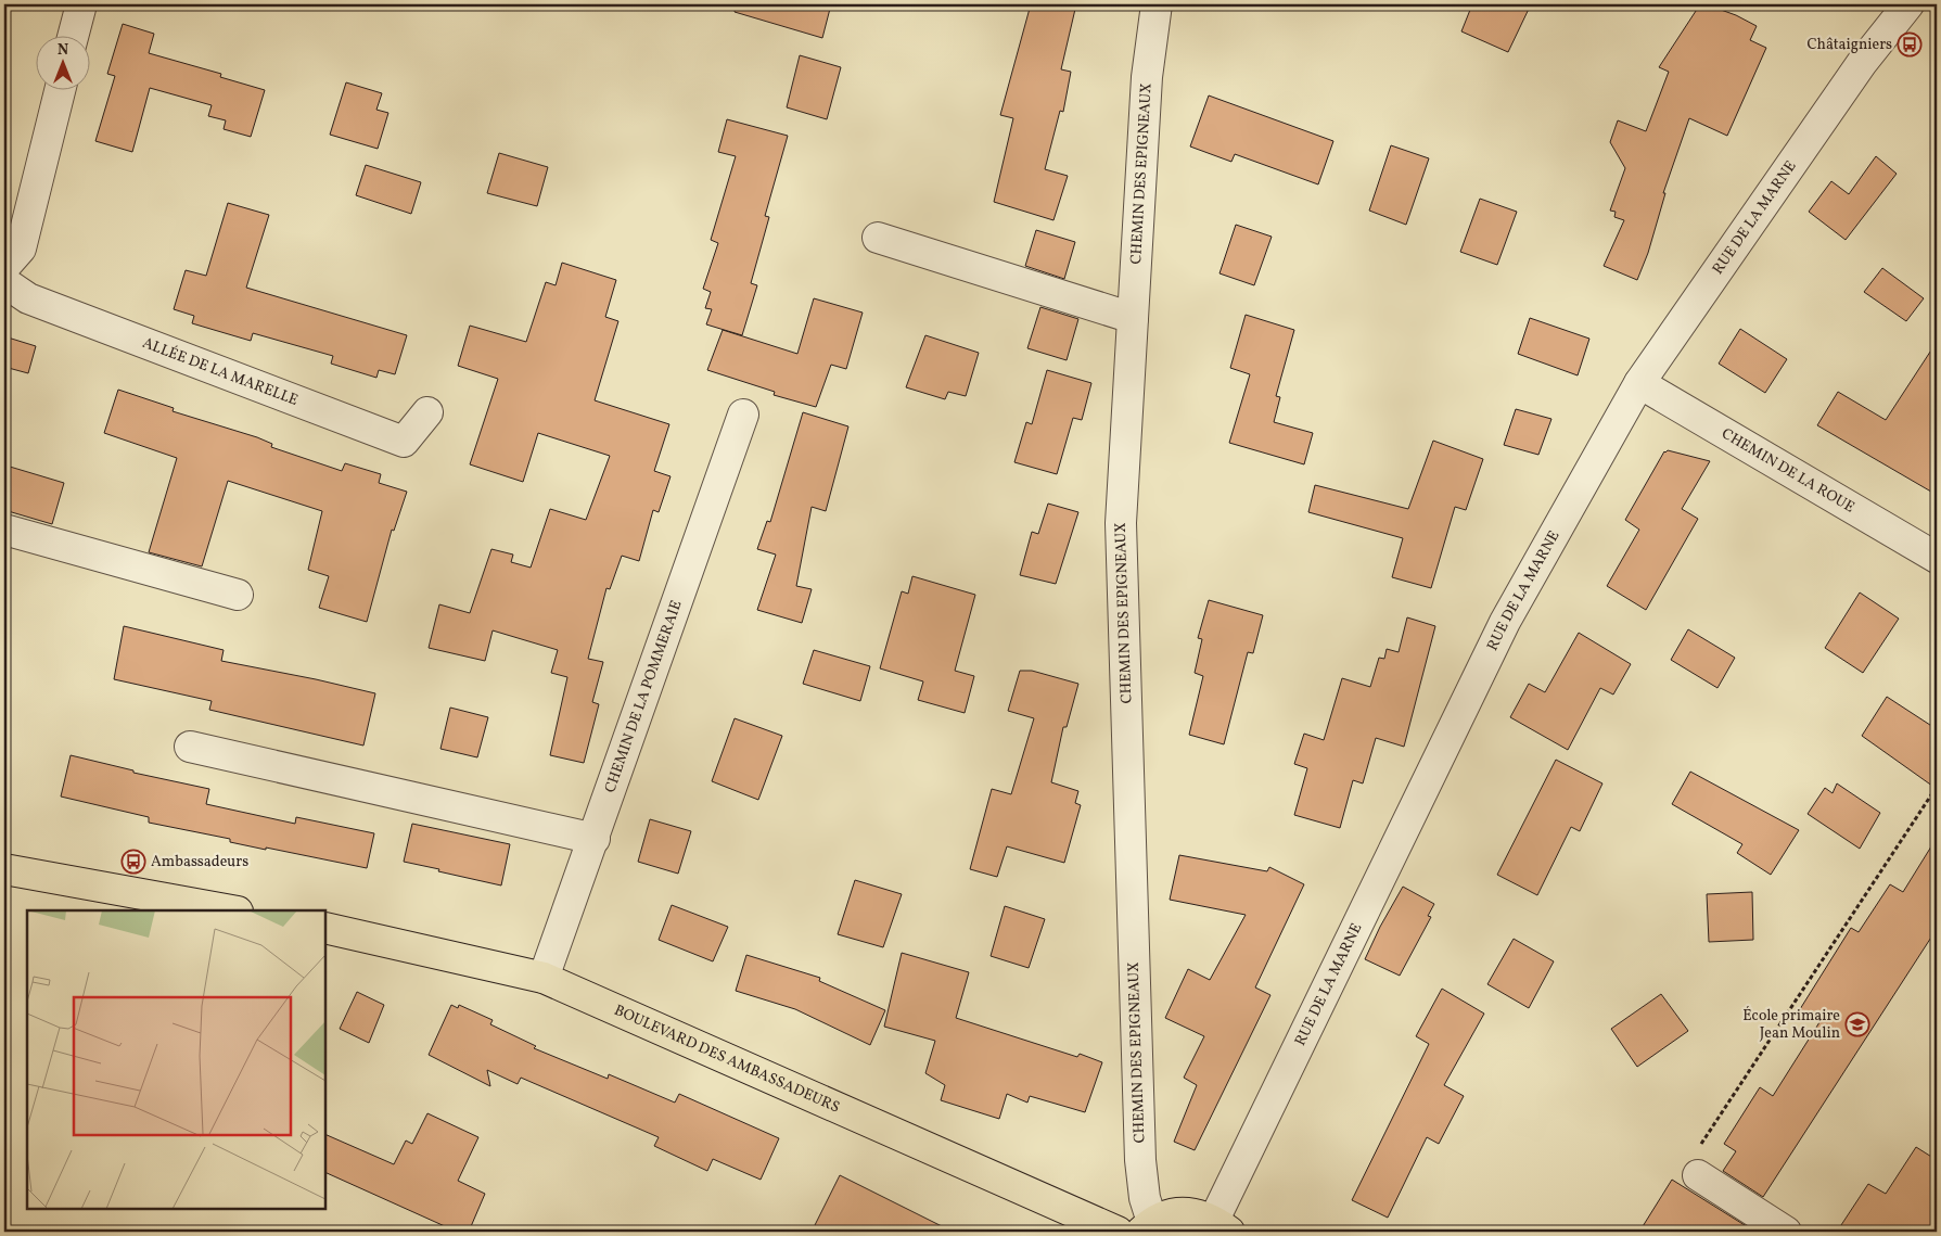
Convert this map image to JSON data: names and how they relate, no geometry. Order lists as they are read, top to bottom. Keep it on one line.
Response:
{"streets":{"main road":["BOULEVARD DES AMBASSADEURS"],"street":["CHEMIN DES EPIGNEAUX","RUE DE LA MARNE","ALLÉE DE LA MARELLE","CHEMIN DE LA ROUE","CHEMIN DE LA POMMERAIE"]},"crossings":[["RUE DE LA MARNE","CHEMIN DE LA ROUE"],["CHEMIN DE LA POMMERAIE","BOULEVARD DES AMBASSADEURS"]],"places":{"bus stop":["Châtaigniers","Ambassadeurs"],"school or university":["École primaire Jean Moulin"]},"north":"top"}
